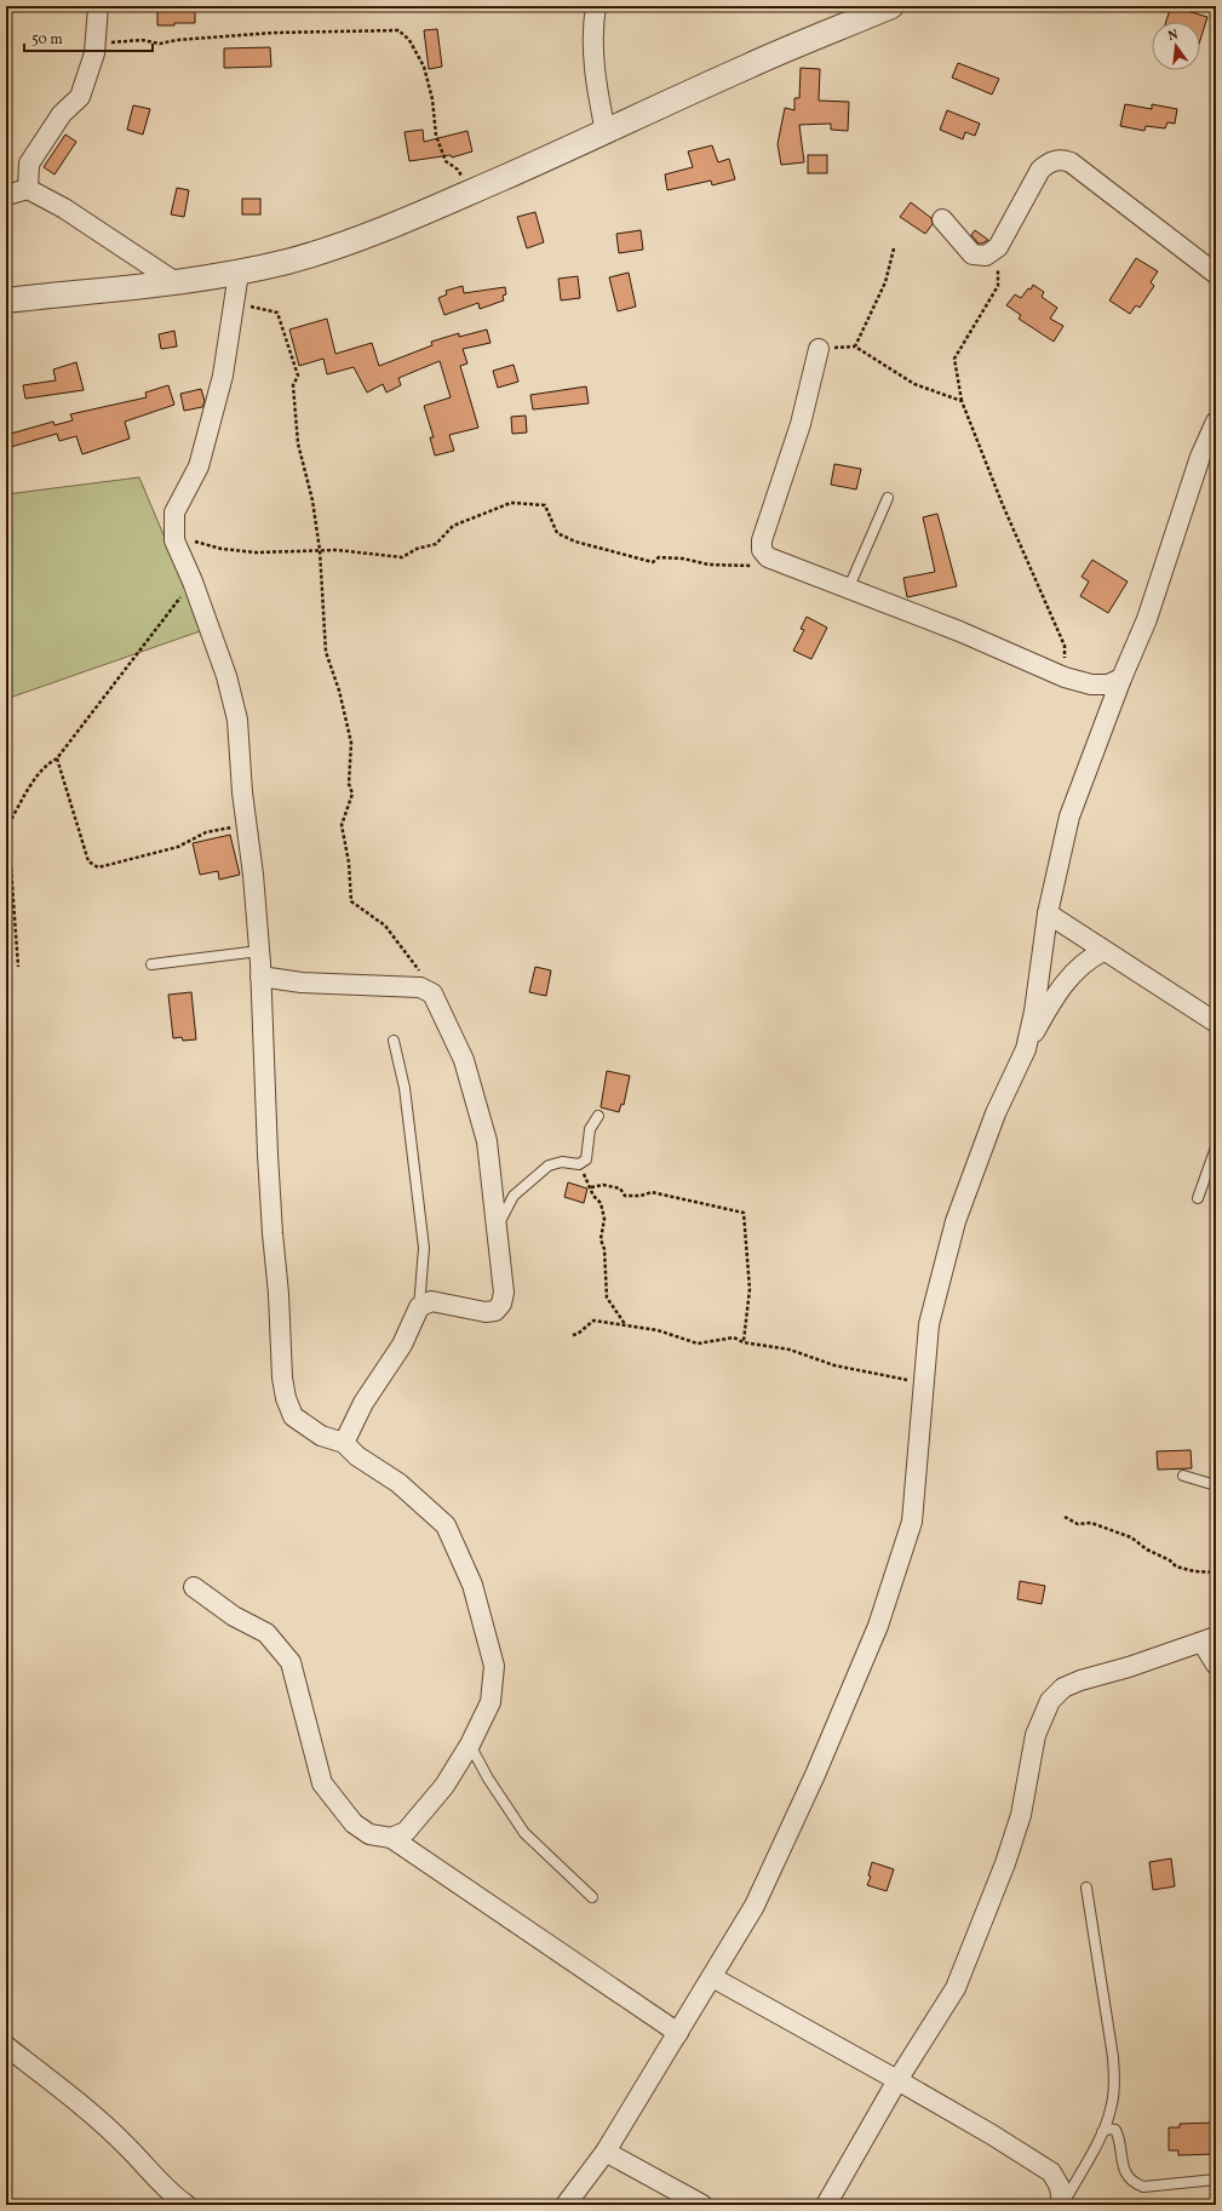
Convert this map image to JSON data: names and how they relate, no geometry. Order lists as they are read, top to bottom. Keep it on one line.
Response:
{"scale_bar":"50 m","north":"top"}
